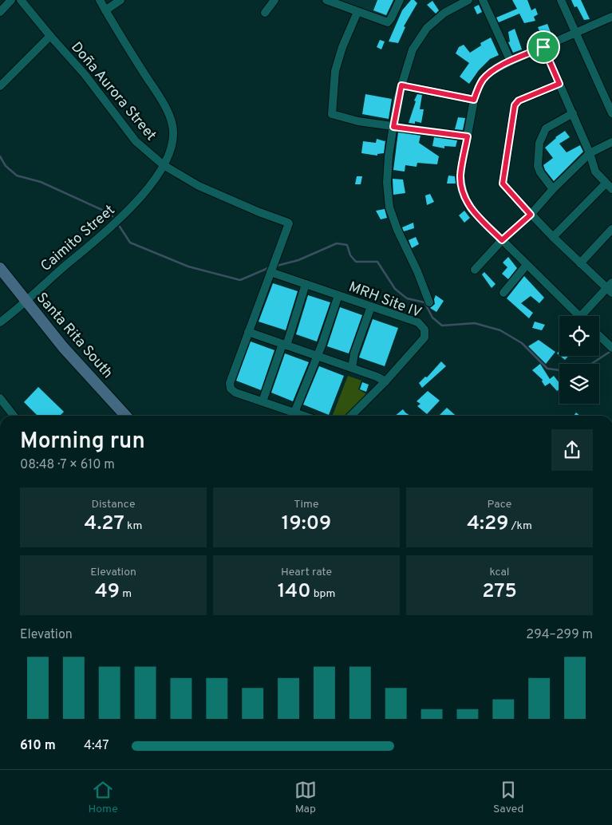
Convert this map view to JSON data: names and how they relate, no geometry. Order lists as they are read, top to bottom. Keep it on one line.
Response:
{"streets":{"street":["Doña Aurora Street","Caimito Street","MRH Site IV","Santa Rita South"]},"crossings":[["Doña Aurora Street","Caimito Street"],["Doña Aurora Street","MRH Site IV"],["Caimito Street","Santa Rita South"]],"page":{"heading":["Morning run","08:48 · 7 × 610 m"],"stats":[["Distance","4.27 km"],["Time","19:09"],["Pace","4:29 /km"],["Elevation","49 m"],["Heart rate","140 bpm"],["kcal","275"]],"chart":["Elevation","294–299 m"],"list":[{"name":"610 m","note":"4:47"}],"tabs":["Home","Map","Saved"]}}
